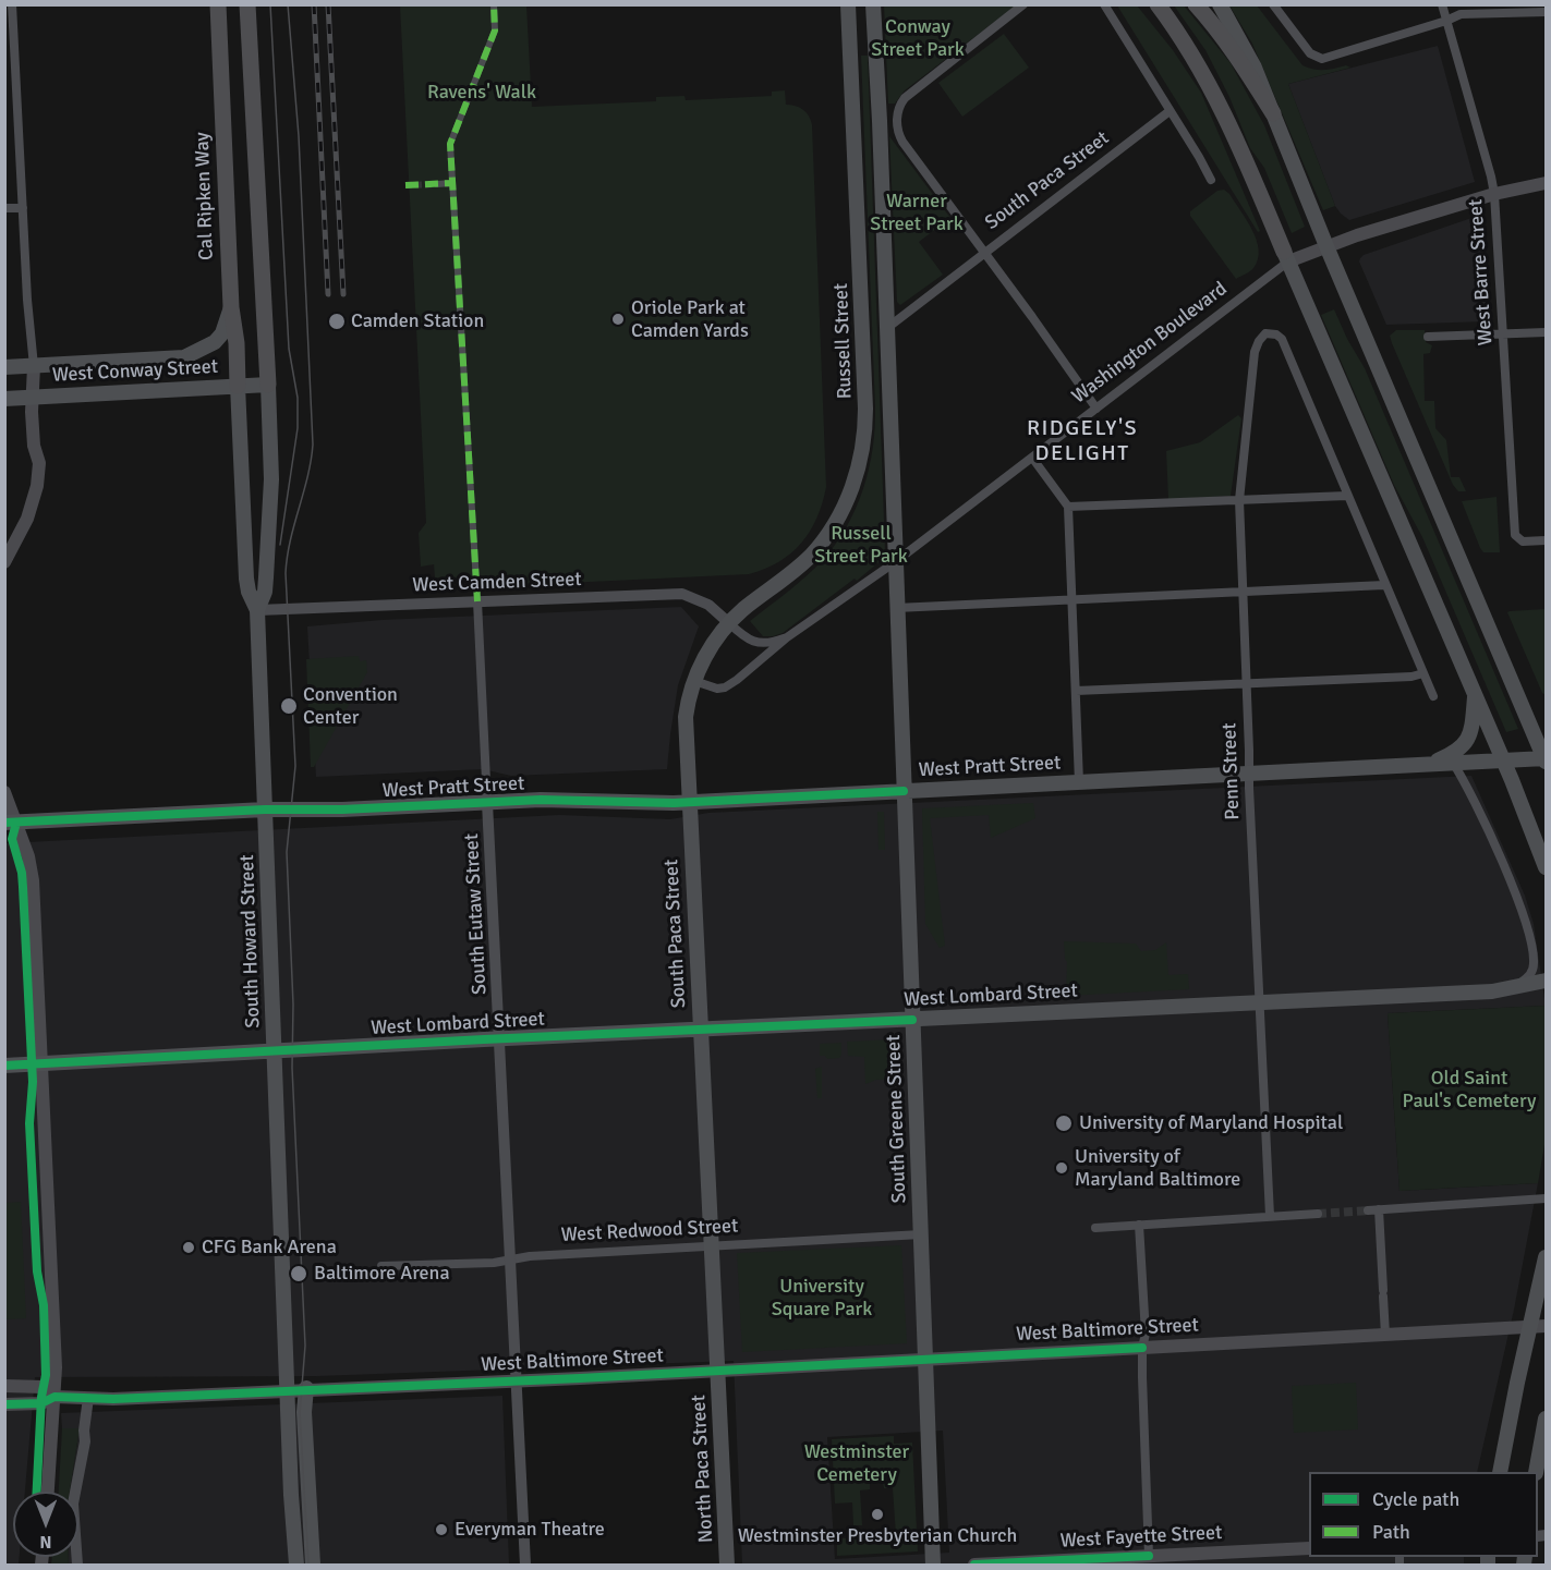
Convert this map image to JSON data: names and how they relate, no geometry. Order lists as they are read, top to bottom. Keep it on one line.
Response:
{"streets":{"highway":["Cal Ripken Way"],"main road":["South Paca Street","Russell Street","Washington Boulevard","West Conway Street","West Pratt Street","South Howard Street","West Lombard Street","South Greene Street","West Baltimore Street","North Paca Street","West Fayette Street"],"street":["West Barre Street","West Camden Street","Penn Street","South Eutaw Street","West Redwood Street"]},"crossings":[["South Paca Street","Russell Street"],["South Paca Street","Washington Boulevard"],["South Paca Street","West Camden Street"],["South Paca Street","West Pratt Street"],["South Paca Street","West Lombard Street"],["South Paca Street","West Redwood Street"],["South Paca Street","West Baltimore Street"],["South Paca Street","North Paca Street"],["Cal Ripken Way","West Conway Street"],["Cal Ripken Way","South Howard Street"],["West Barre Street","Washington Boulevard"],["Russell Street","Washington Boulevard"],["Russell Street","West Camden Street"],["Washington Boulevard","West Camden Street"],["Washington Boulevard","South Greene Street"],["West Conway Street","South Howard Street"],["West Camden Street","South Eutaw Street"],["West Camden Street","South Howard Street"],["West Pratt Street","Penn Street"],["West Pratt Street","South Eutaw Street"],["West Pratt Street","South Howard Street"],["West Pratt Street","South Greene Street"],["Penn Street","West Lombard Street"],["South Eutaw Street","West Lombard Street"],["South Eutaw Street","West Redwood Street"],["South Eutaw Street","West Baltimore Street"],["South Howard Street","West Lombard Street"],["South Howard Street","West Baltimore Street"],["West Lombard Street","South Greene Street"],["South Greene Street","West Redwood Street"],["South Greene Street","West Baltimore Street"],["West Baltimore Street","North Paca Street"]],"districts":["RIDGELY'S DELIGHT"],"parks":["Conway Street Park","Ravens' Walk","Warner Street Park","Russell Street Park","Old Saint Paul's Cemetery","University Square Park","Westminster Cemetery"],"places":["Oriole Park at Camden Yards","Camden Station","Convention Center","University of Maryland Hospital","University of Maryland Baltimore","CFG Bank Arena","Baltimore Arena","Westminster Presbyterian Church","Everyman Theatre"],"legend":["Cycle path","Path"],"north":"bottom"}
